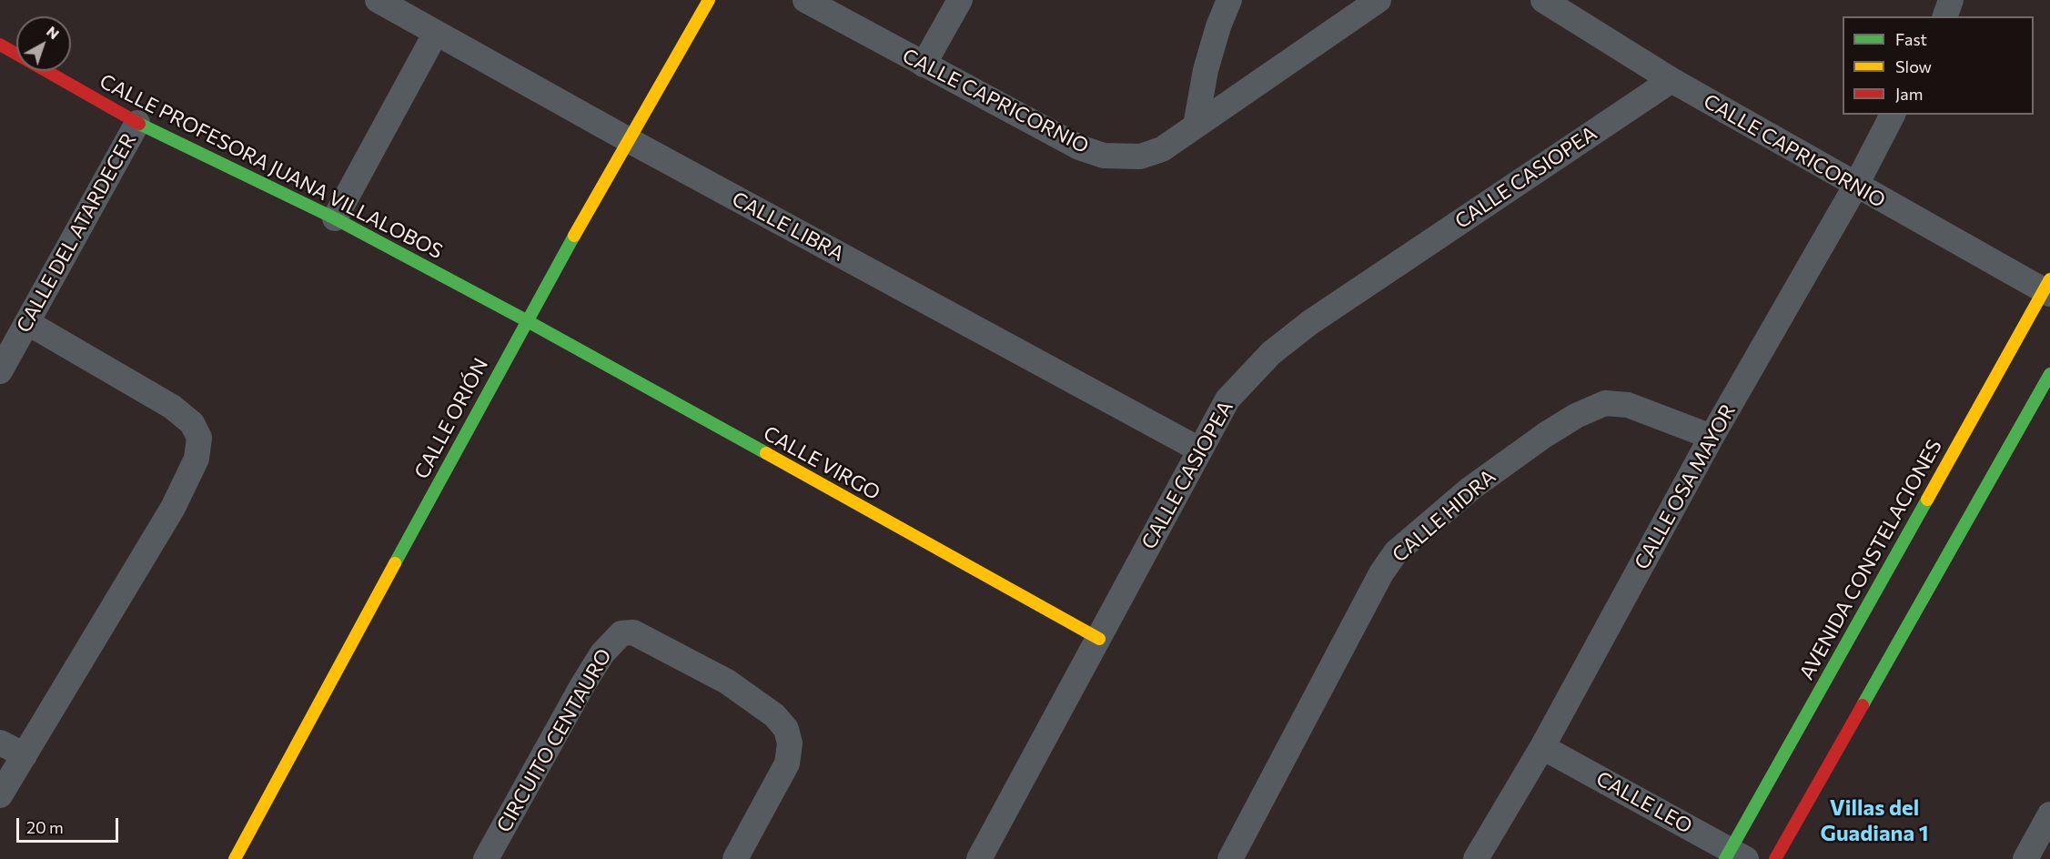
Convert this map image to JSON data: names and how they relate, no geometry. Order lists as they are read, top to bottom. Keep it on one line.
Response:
{"streets":{"street":["CALLE CAPRICORNIO","CALLE PROFESORA JUANA VILLALOBOS","CALLE CASIOPEA","CALLE LIBRA","CALLE DEL ATARDECER","CALLE ORIÓN","CALLE VIRGO","CALLE OSA MAYOR","CALLE HIDRA","AVENIDA CONSTELACIONES","CIRCUITO CENTAURO","CALLE LEO"]},"crossings":[["CALLE CAPRICORNIO","CALLE CASIOPEA"],["CALLE CAPRICORNIO","CALLE OSA MAYOR"],["CALLE CAPRICORNIO","AVENIDA CONSTELACIONES"],["CALLE PROFESORA JUANA VILLALOBOS","CALLE DEL ATARDECER"],["CALLE PROFESORA JUANA VILLALOBOS","CALLE ORIÓN"],["CALLE PROFESORA JUANA VILLALOBOS","CALLE VIRGO"],["CALLE CASIOPEA","CALLE LIBRA"],["CALLE CASIOPEA","CALLE VIRGO"],["CALLE LIBRA","CALLE ORIÓN"],["CALLE ORIÓN","CALLE VIRGO"],["CALLE OSA MAYOR","CALLE HIDRA"],["CALLE OSA MAYOR","CALLE LEO"],["AVENIDA CONSTELACIONES","CALLE LEO"]],"districts":["Villas del Guadiana 1"],"legend":["Fast","Slow","Jam"],"scale_bar":"20 m","north":"top right"}
